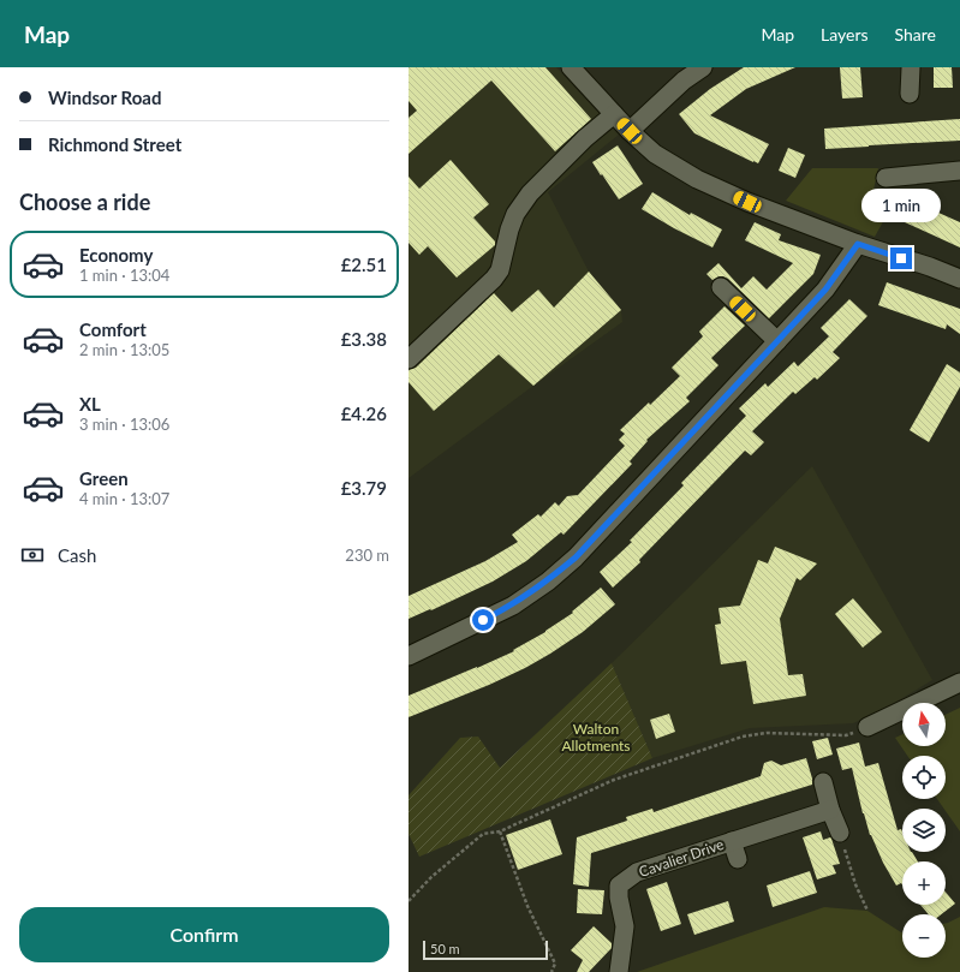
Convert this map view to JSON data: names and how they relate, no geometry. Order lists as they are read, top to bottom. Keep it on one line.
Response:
{"streets":{"street":["Cavalier Drive"]},"parks":["Walton Allotments"],"scale_bar":"50 m","north":"top","page":{"header":"Map","nav":["Map","Layers","Share"],"banner":["Windsor Road","Richmond Street"],"heading":"Choose a ride","bubble":"1 min","list":[{"name":"Economy","note":"1 min · 13:04","value":"£2.51"},{"name":"Comfort","note":"2 min · 13:05","value":"£3.38"},{"name":"XL","note":"3 min · 13:06","value":"£4.26"},{"name":"Green","note":"4 min · 13:07","value":"£3.79"}],"pay":["Cash","230 m"],"map_buttons":["+","−"],"buttons":"Confirm","scale":"50 m"}}
